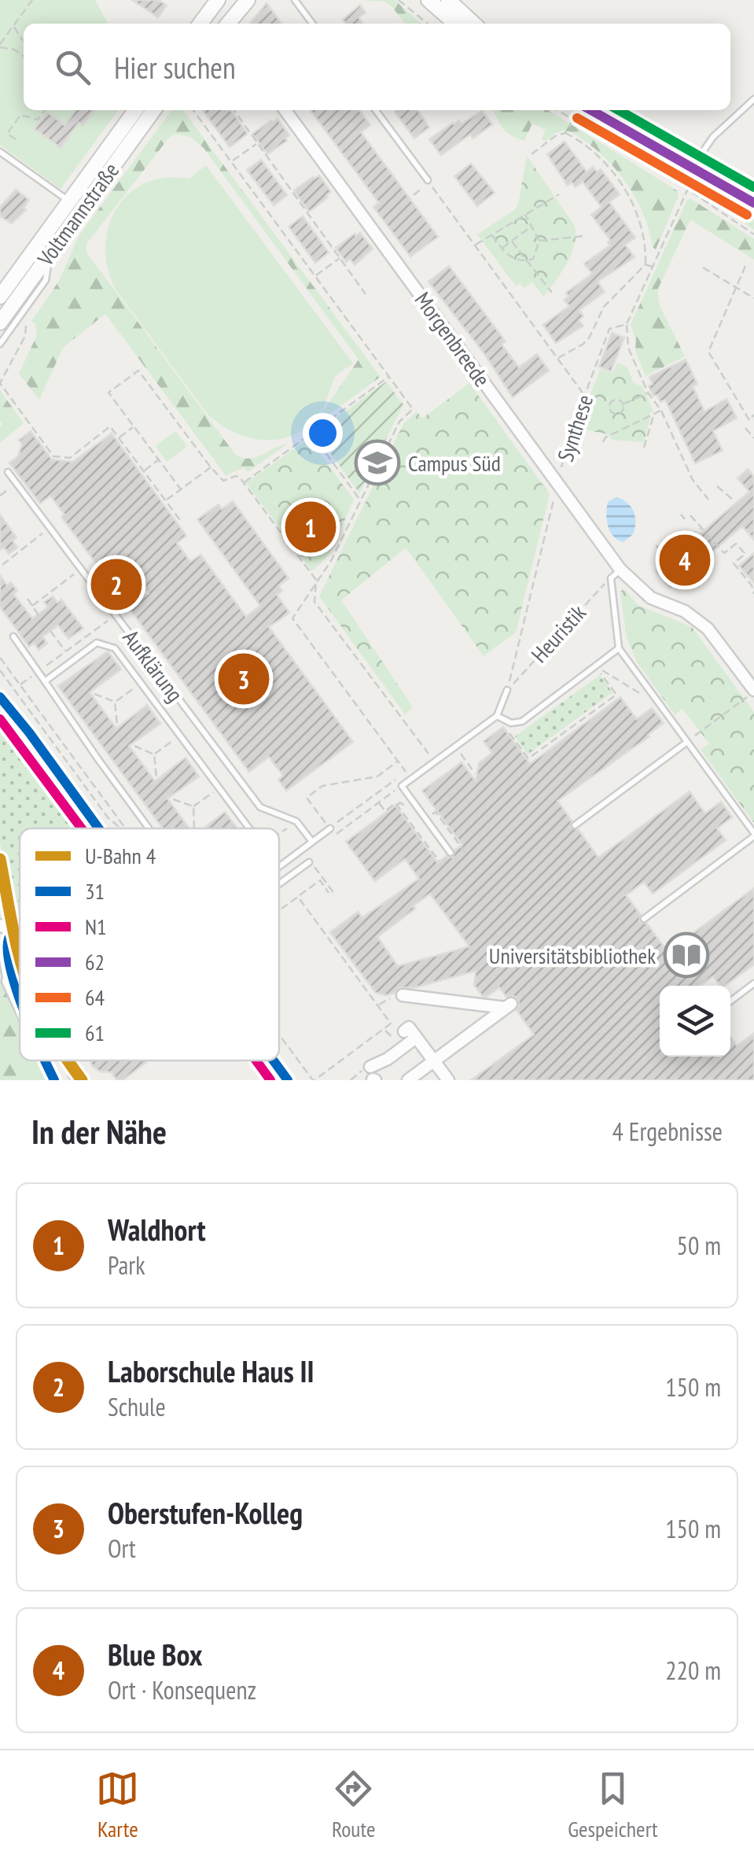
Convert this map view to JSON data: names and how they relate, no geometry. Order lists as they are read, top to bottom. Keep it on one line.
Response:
{"streets":{"street":["Voltmannstraße","Morgenbreede"],"lane":["Aufklärung"],"path":["Synthese","Heuristik"]},"crossings":[["Morgenbreede","Synthese"],["Morgenbreede","Heuristik"],["Synthese","Heuristik"]],"places":{"school or university":["Campus Süd"],"library":["Universitätsbibliothek"]},"lines":["transit line 62","transit line 61","transit line 64","transit line 31","transit line N1","metro line 4"],"legend":["U-Bahn 4","31","N1","62","64","61"],"page":{"search":"Hier suchen","pins":["1","4","2","3"],"heading":["In der Nähe","4 Ergebnisse"],"list":[{"mark":"1","name":"Waldhort","note":"Park","value":"50 m"},{"mark":"2","name":"Laborschule Haus II","note":"Schule","value":"150 m"},{"mark":"3","name":"Oberstufen-Kolleg","note":"Ort","value":"150 m"},{"mark":"4","name":"Blue Box","note":"Ort · Konsequenz","value":"220 m"}],"nav":["Karte","Route","Gespeichert"]}}
